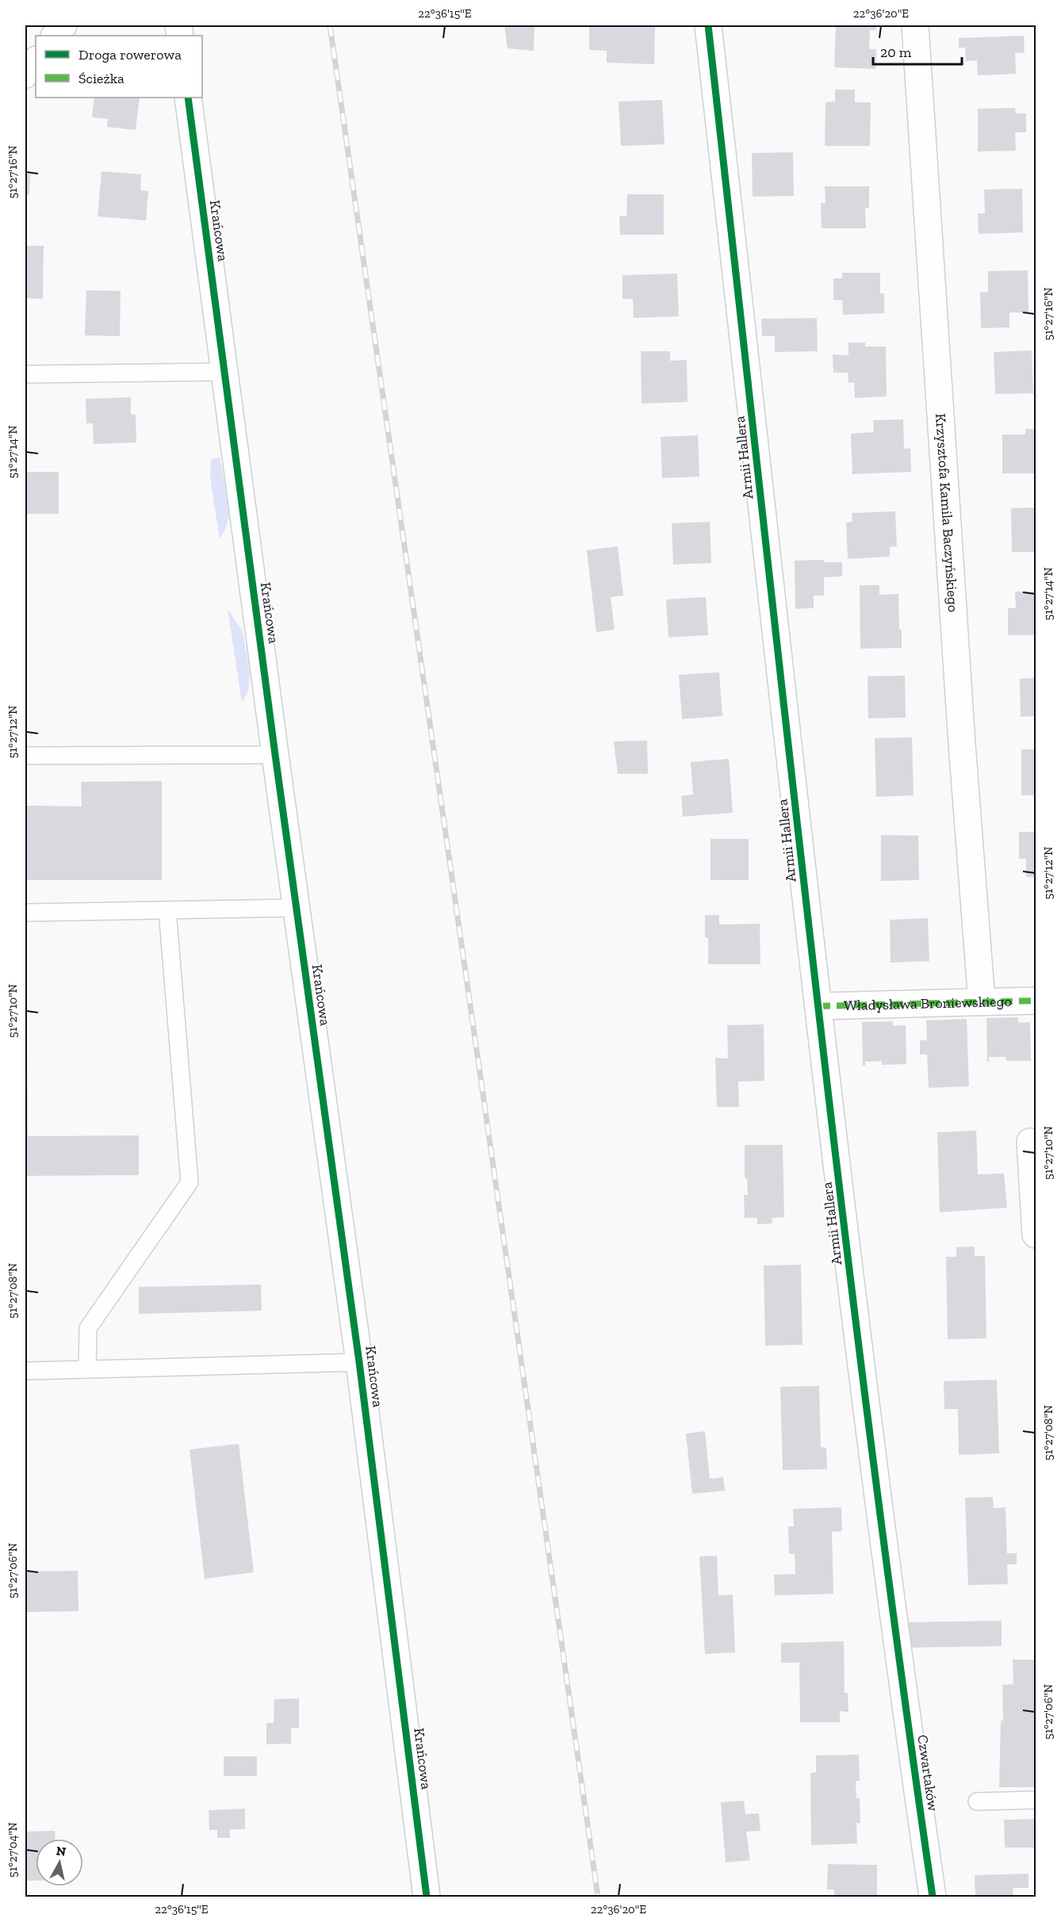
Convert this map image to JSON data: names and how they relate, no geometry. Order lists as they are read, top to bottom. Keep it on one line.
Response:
{"streets":{"street":["Krańcowa","Armii Hallera","Krzysztofa Kamila Baczyńskiego","Władysława Broniewskiego","Czwartaków"]},"crossings":[["Armii Hallera","Władysława Broniewskiego"],["Armii Hallera","Czwartaków"],["Krzysztofa Kamila Baczyńskiego","Władysława Broniewskiego"]],"legend":["Droga rowerowa","Ścieżka"],"scale_bar":"20 m","north":"top","coordinates":["22°36'15\"E","22°36'20\"E","51°27'16\"N","51°27'14\"N","51°27'12\"N","51°27'10\"N","51°27'08\"N","51°27'06\"N","51°27'04\"N"]}
